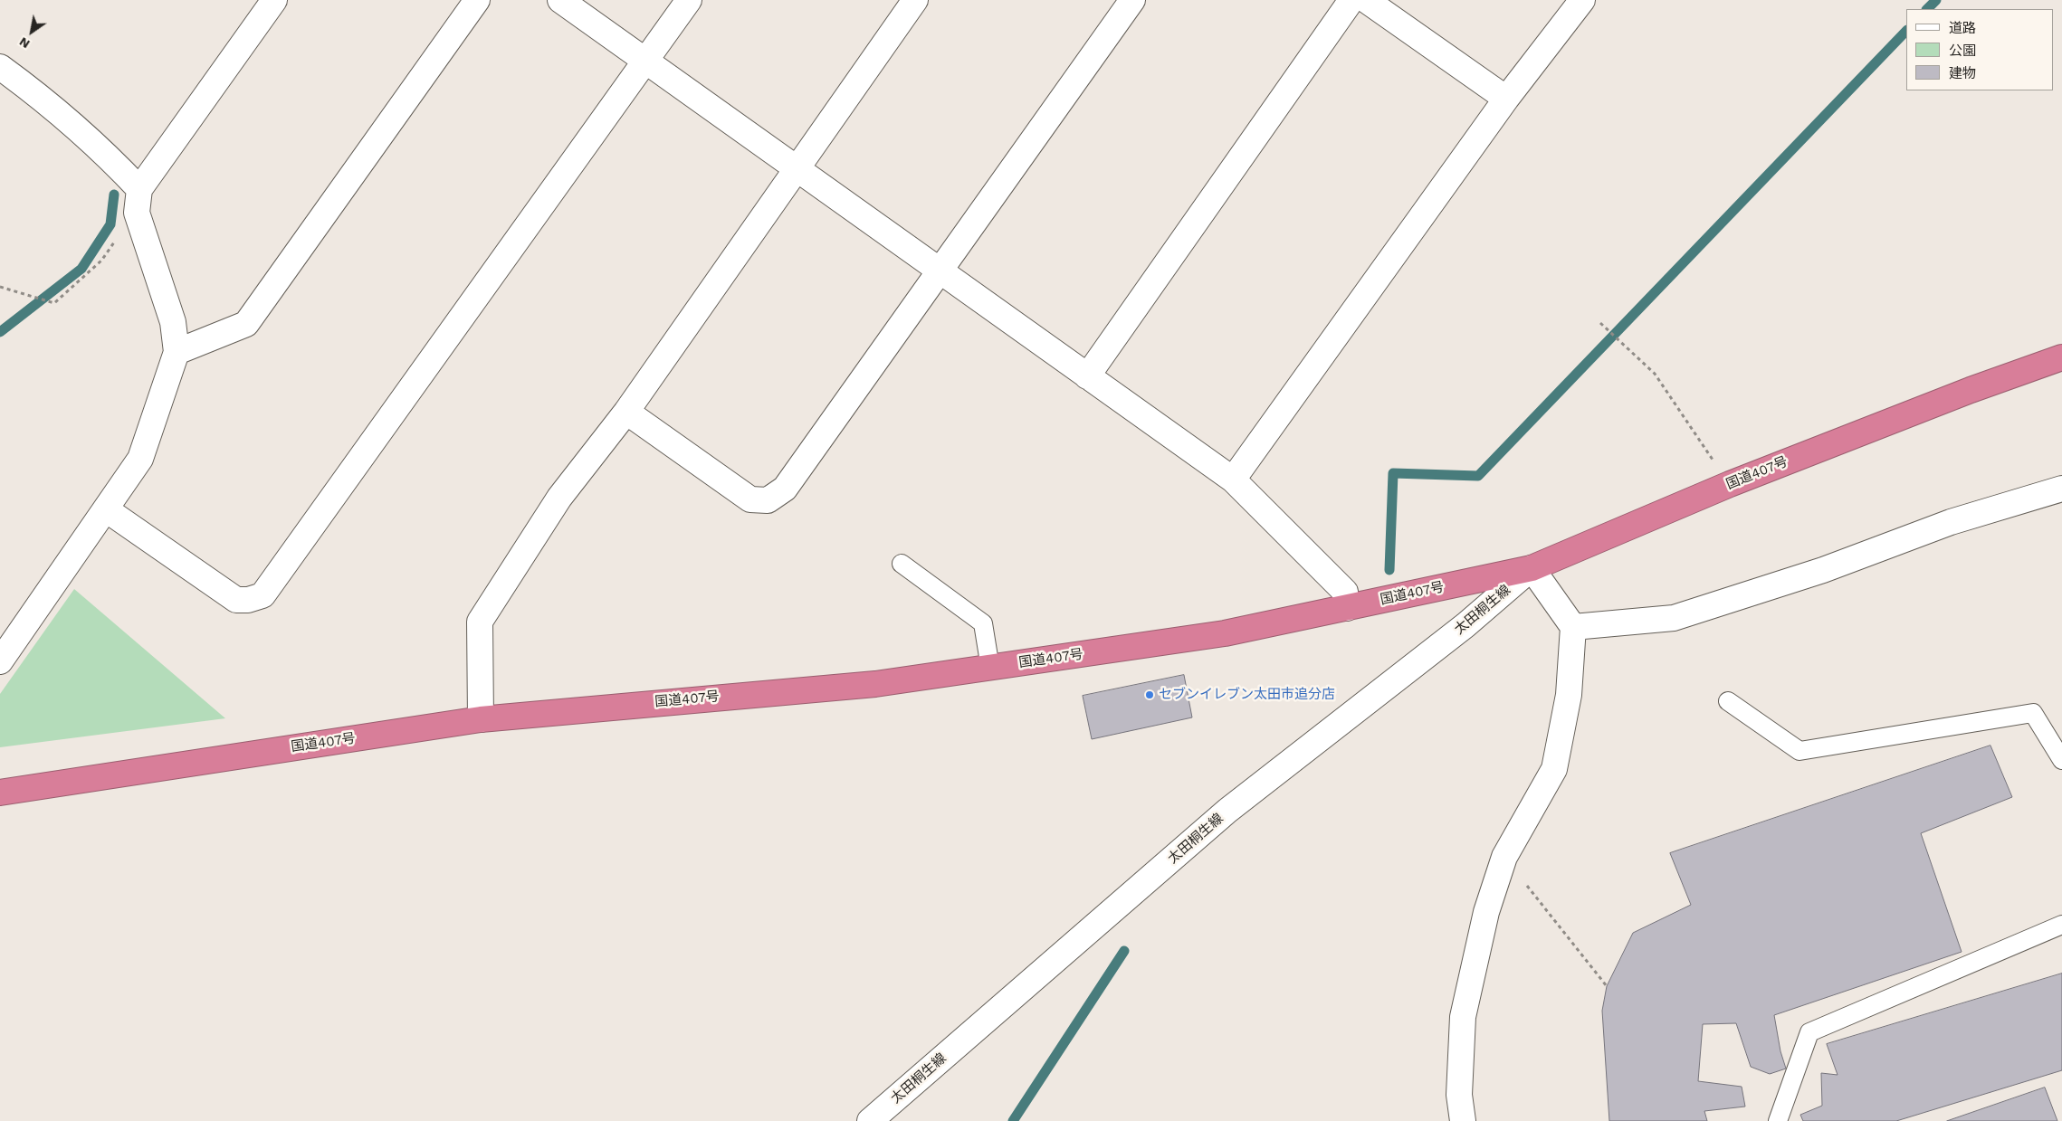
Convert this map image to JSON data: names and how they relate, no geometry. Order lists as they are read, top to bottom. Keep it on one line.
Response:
{"streets":{"highway":["国道407号"],"street":["太田桐生線"]},"crossings":[["国道407号","太田桐生線"]],"places":["セブンイレブン太田市追分店"],"legend":["道路","公園","建物"],"north":"bottom left"}
